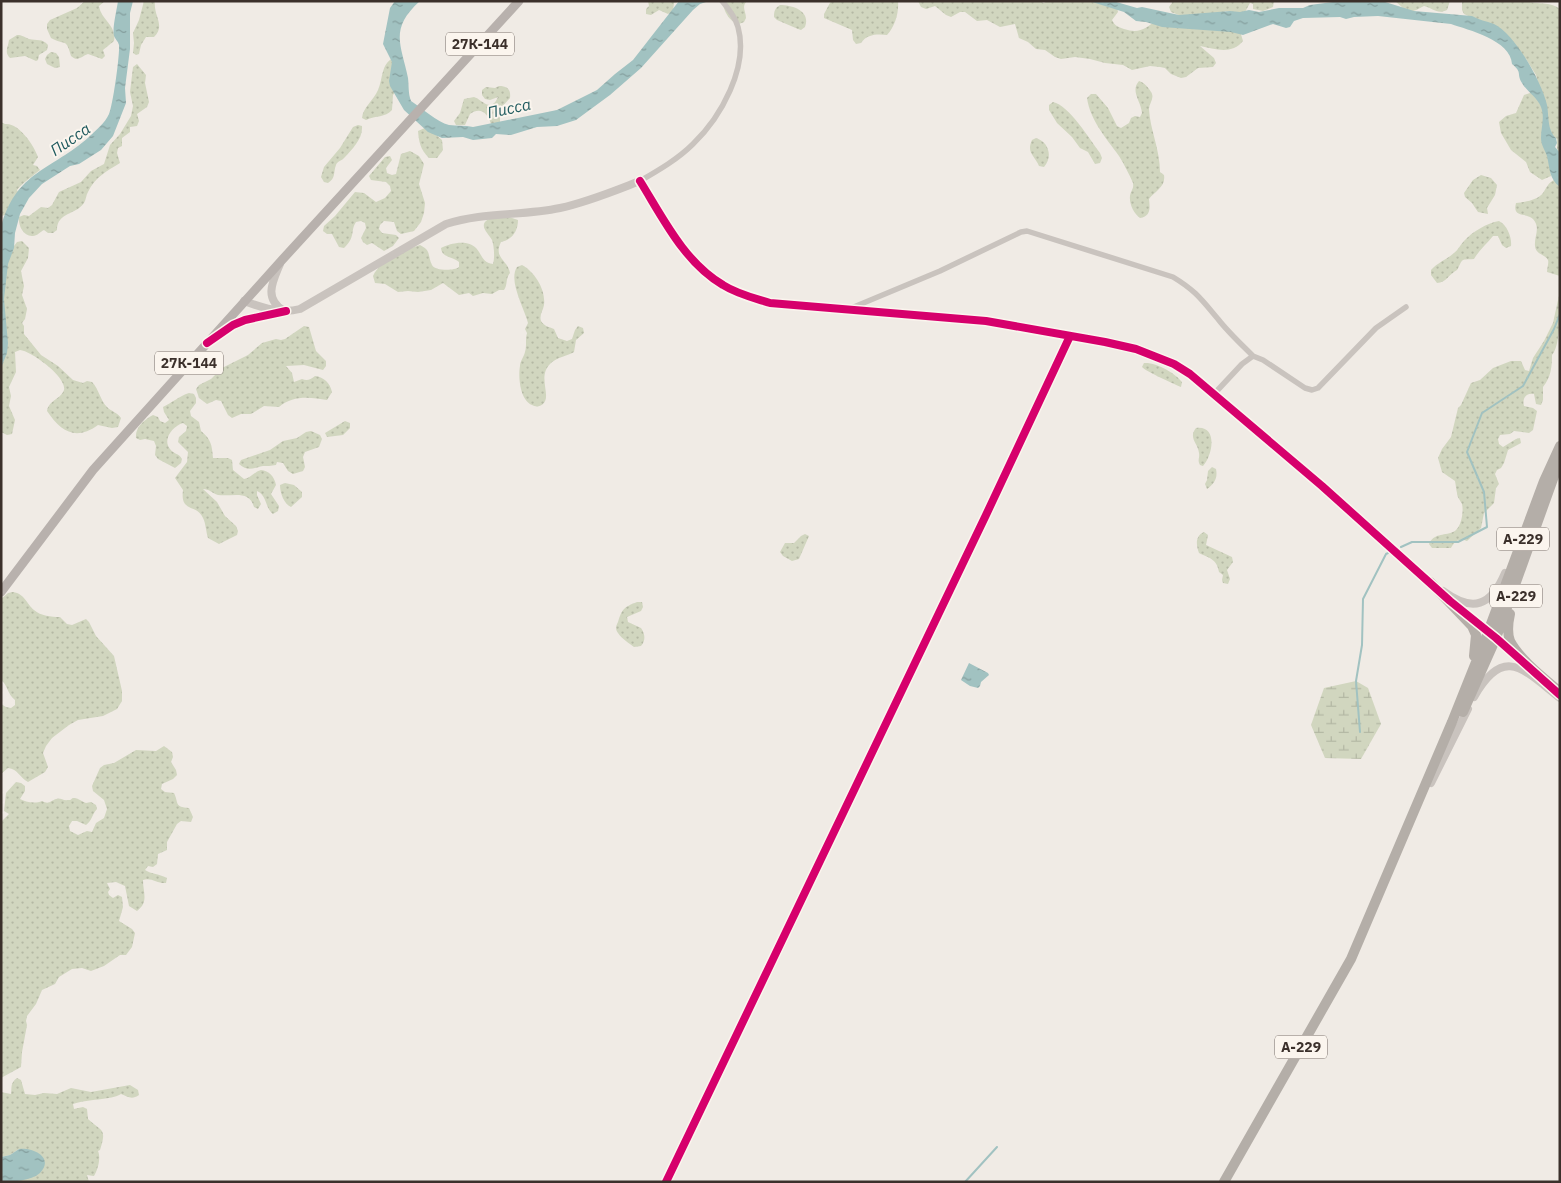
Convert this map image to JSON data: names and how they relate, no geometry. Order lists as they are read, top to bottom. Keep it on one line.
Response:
{"streets":{"highway":["А-229","A-229"],"main road":["27К-144"]},"crossings":[["А-229","A-229"]],"water":["Писса"]}
